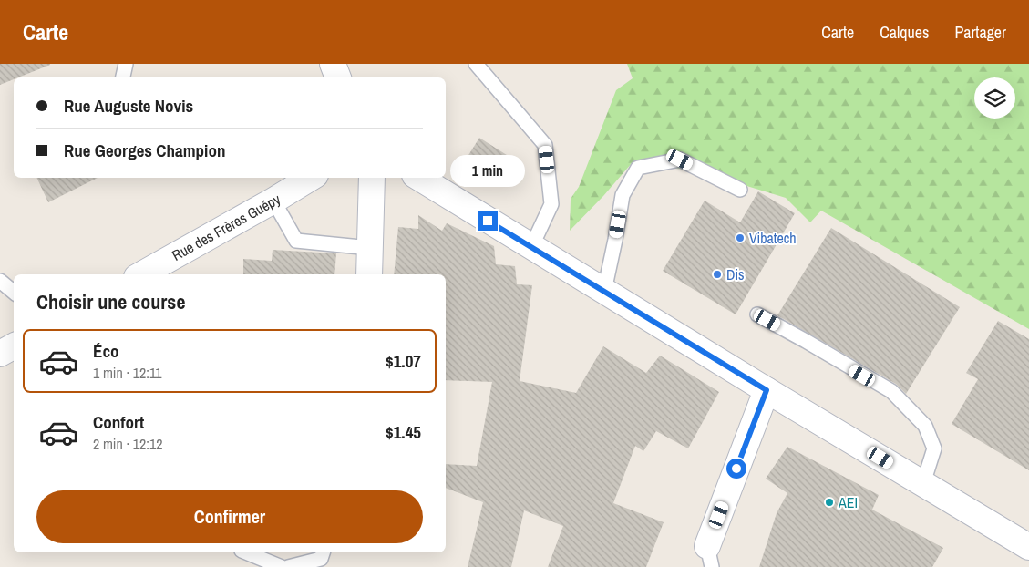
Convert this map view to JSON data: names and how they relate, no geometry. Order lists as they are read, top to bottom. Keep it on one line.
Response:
{"streets":{"street":["Rue des Frères Guépy"]},"places":["Vibatech","Dis","AEI"],"page":{"header":"Carte","nav":["Carte","Calques","Partager"],"banner":["Rue Auguste Novis","Rue Georges Champion"],"bubble":"1 min","heading":"Choisir une course","list":[{"name":"Éco","note":"1 min · 12:11","value":"$1.07"},{"name":"Confort","note":"2 min · 12:12","value":"$1.45"}],"buttons":"Confirmer"}}
